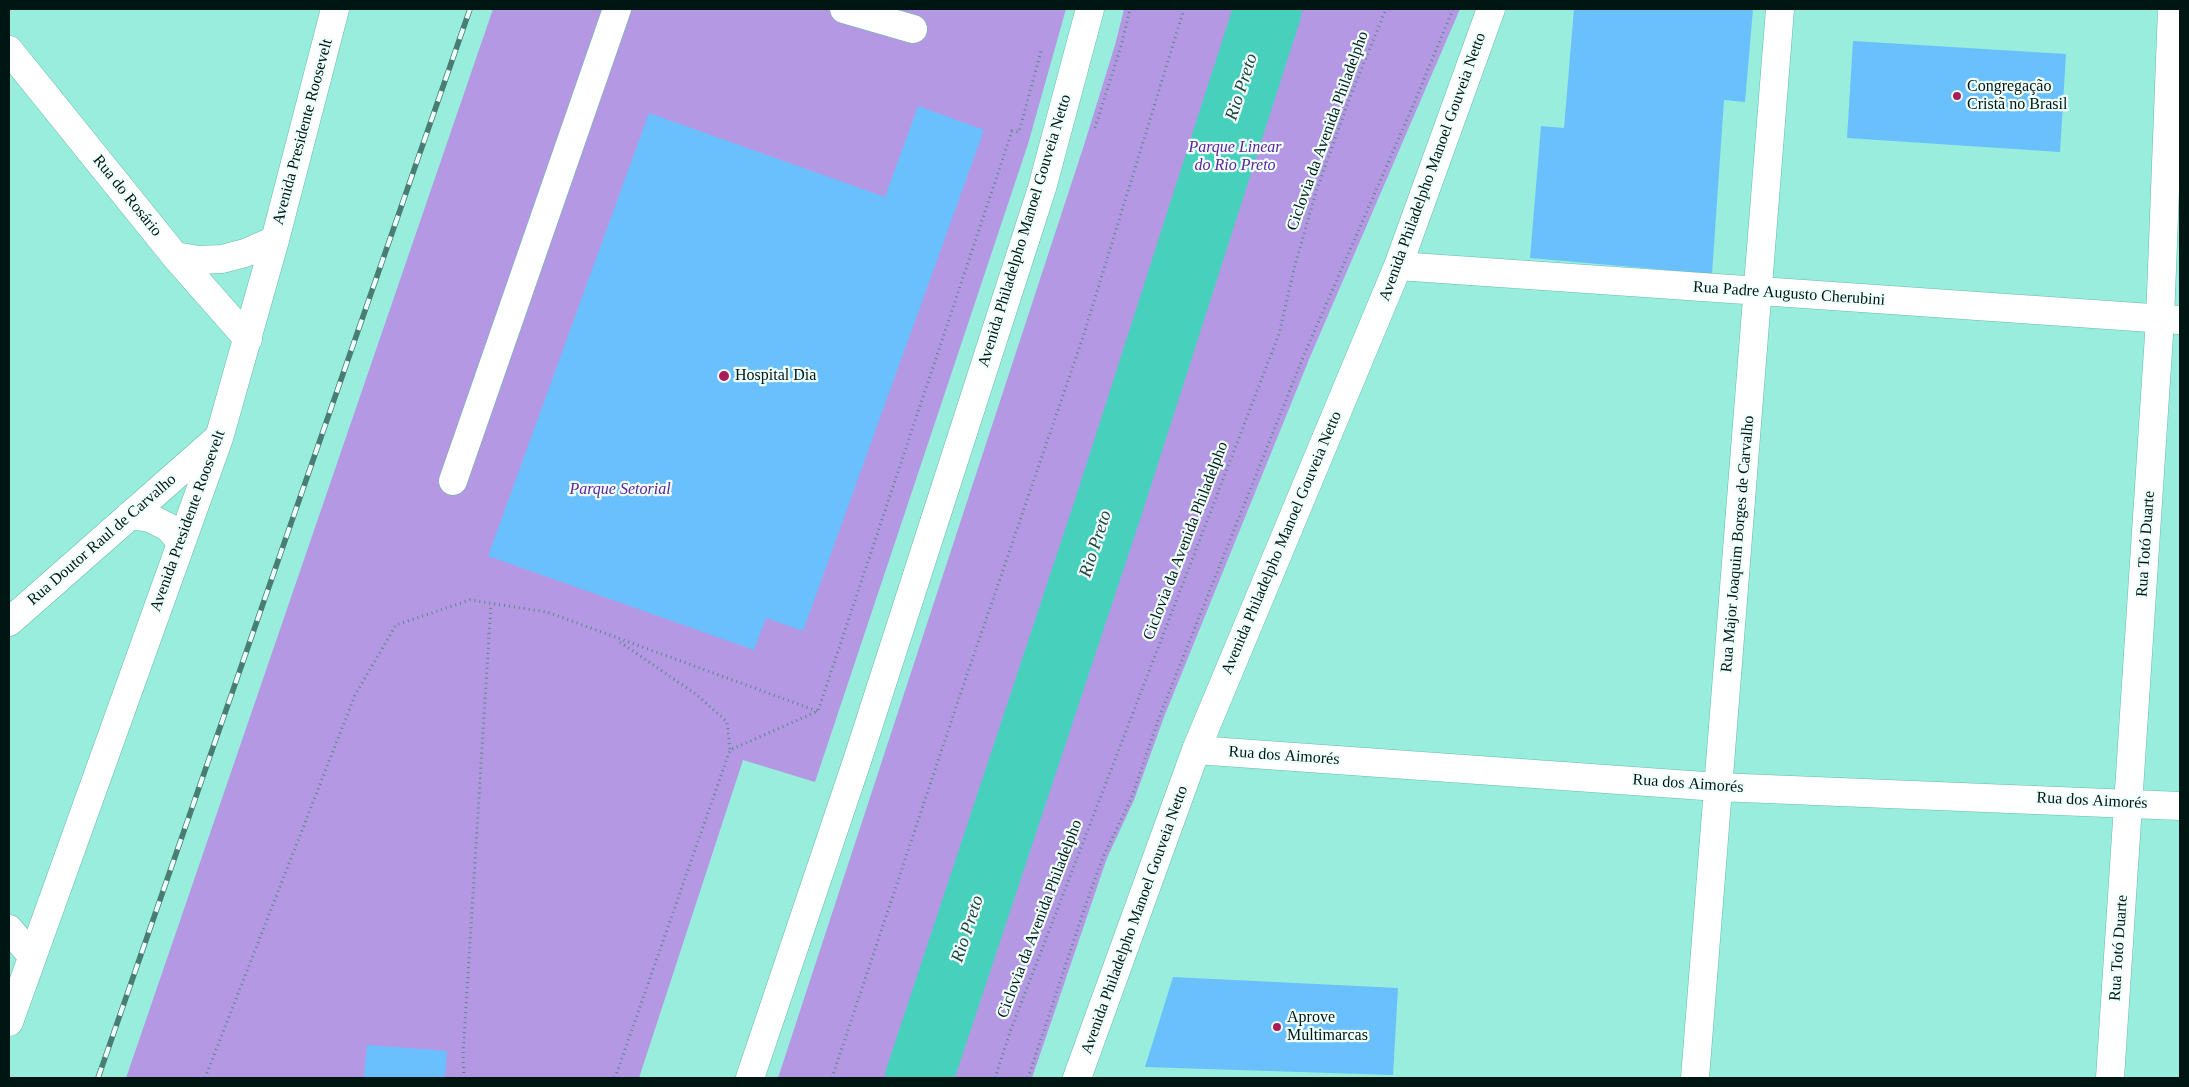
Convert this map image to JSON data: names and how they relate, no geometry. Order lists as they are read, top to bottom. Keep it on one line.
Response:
{"streets":{"street":["Avenida Presidente Roosevelt","Avenida Philadelpho Manoel Gouveia Netto","Rua do Rosário","Rua Padre Augusto Cherubini","Rua Doutor Raul de Carvalho","Rua Major Joaquim Borges de Carvalho","Rua Totó Duarte","Rua dos Aimorés"],"path":["Ciclovia da Avenida Philadelpho"]},"crossings":[["Avenida Presidente Roosevelt","Rua do Rosário"],["Avenida Presidente Roosevelt","Rua Doutor Raul de Carvalho"],["Avenida Philadelpho Manoel Gouveia Netto","Rua Padre Augusto Cherubini"],["Avenida Philadelpho Manoel Gouveia Netto","Rua dos Aimorés"],["Rua Padre Augusto Cherubini","Rua Major Joaquim Borges de Carvalho"],["Rua Padre Augusto Cherubini","Rua Totó Duarte"],["Rua Major Joaquim Borges de Carvalho","Rua dos Aimorés"],["Rua Totó Duarte","Rua dos Aimorés"]],"water":["Rio Preto"],"parks":["Parque Linear do Rio Preto","Parque Setorial"],"places":["Congregação Cristã no Brasil","Hospital Dia","Aprove Multimarcas"]}
